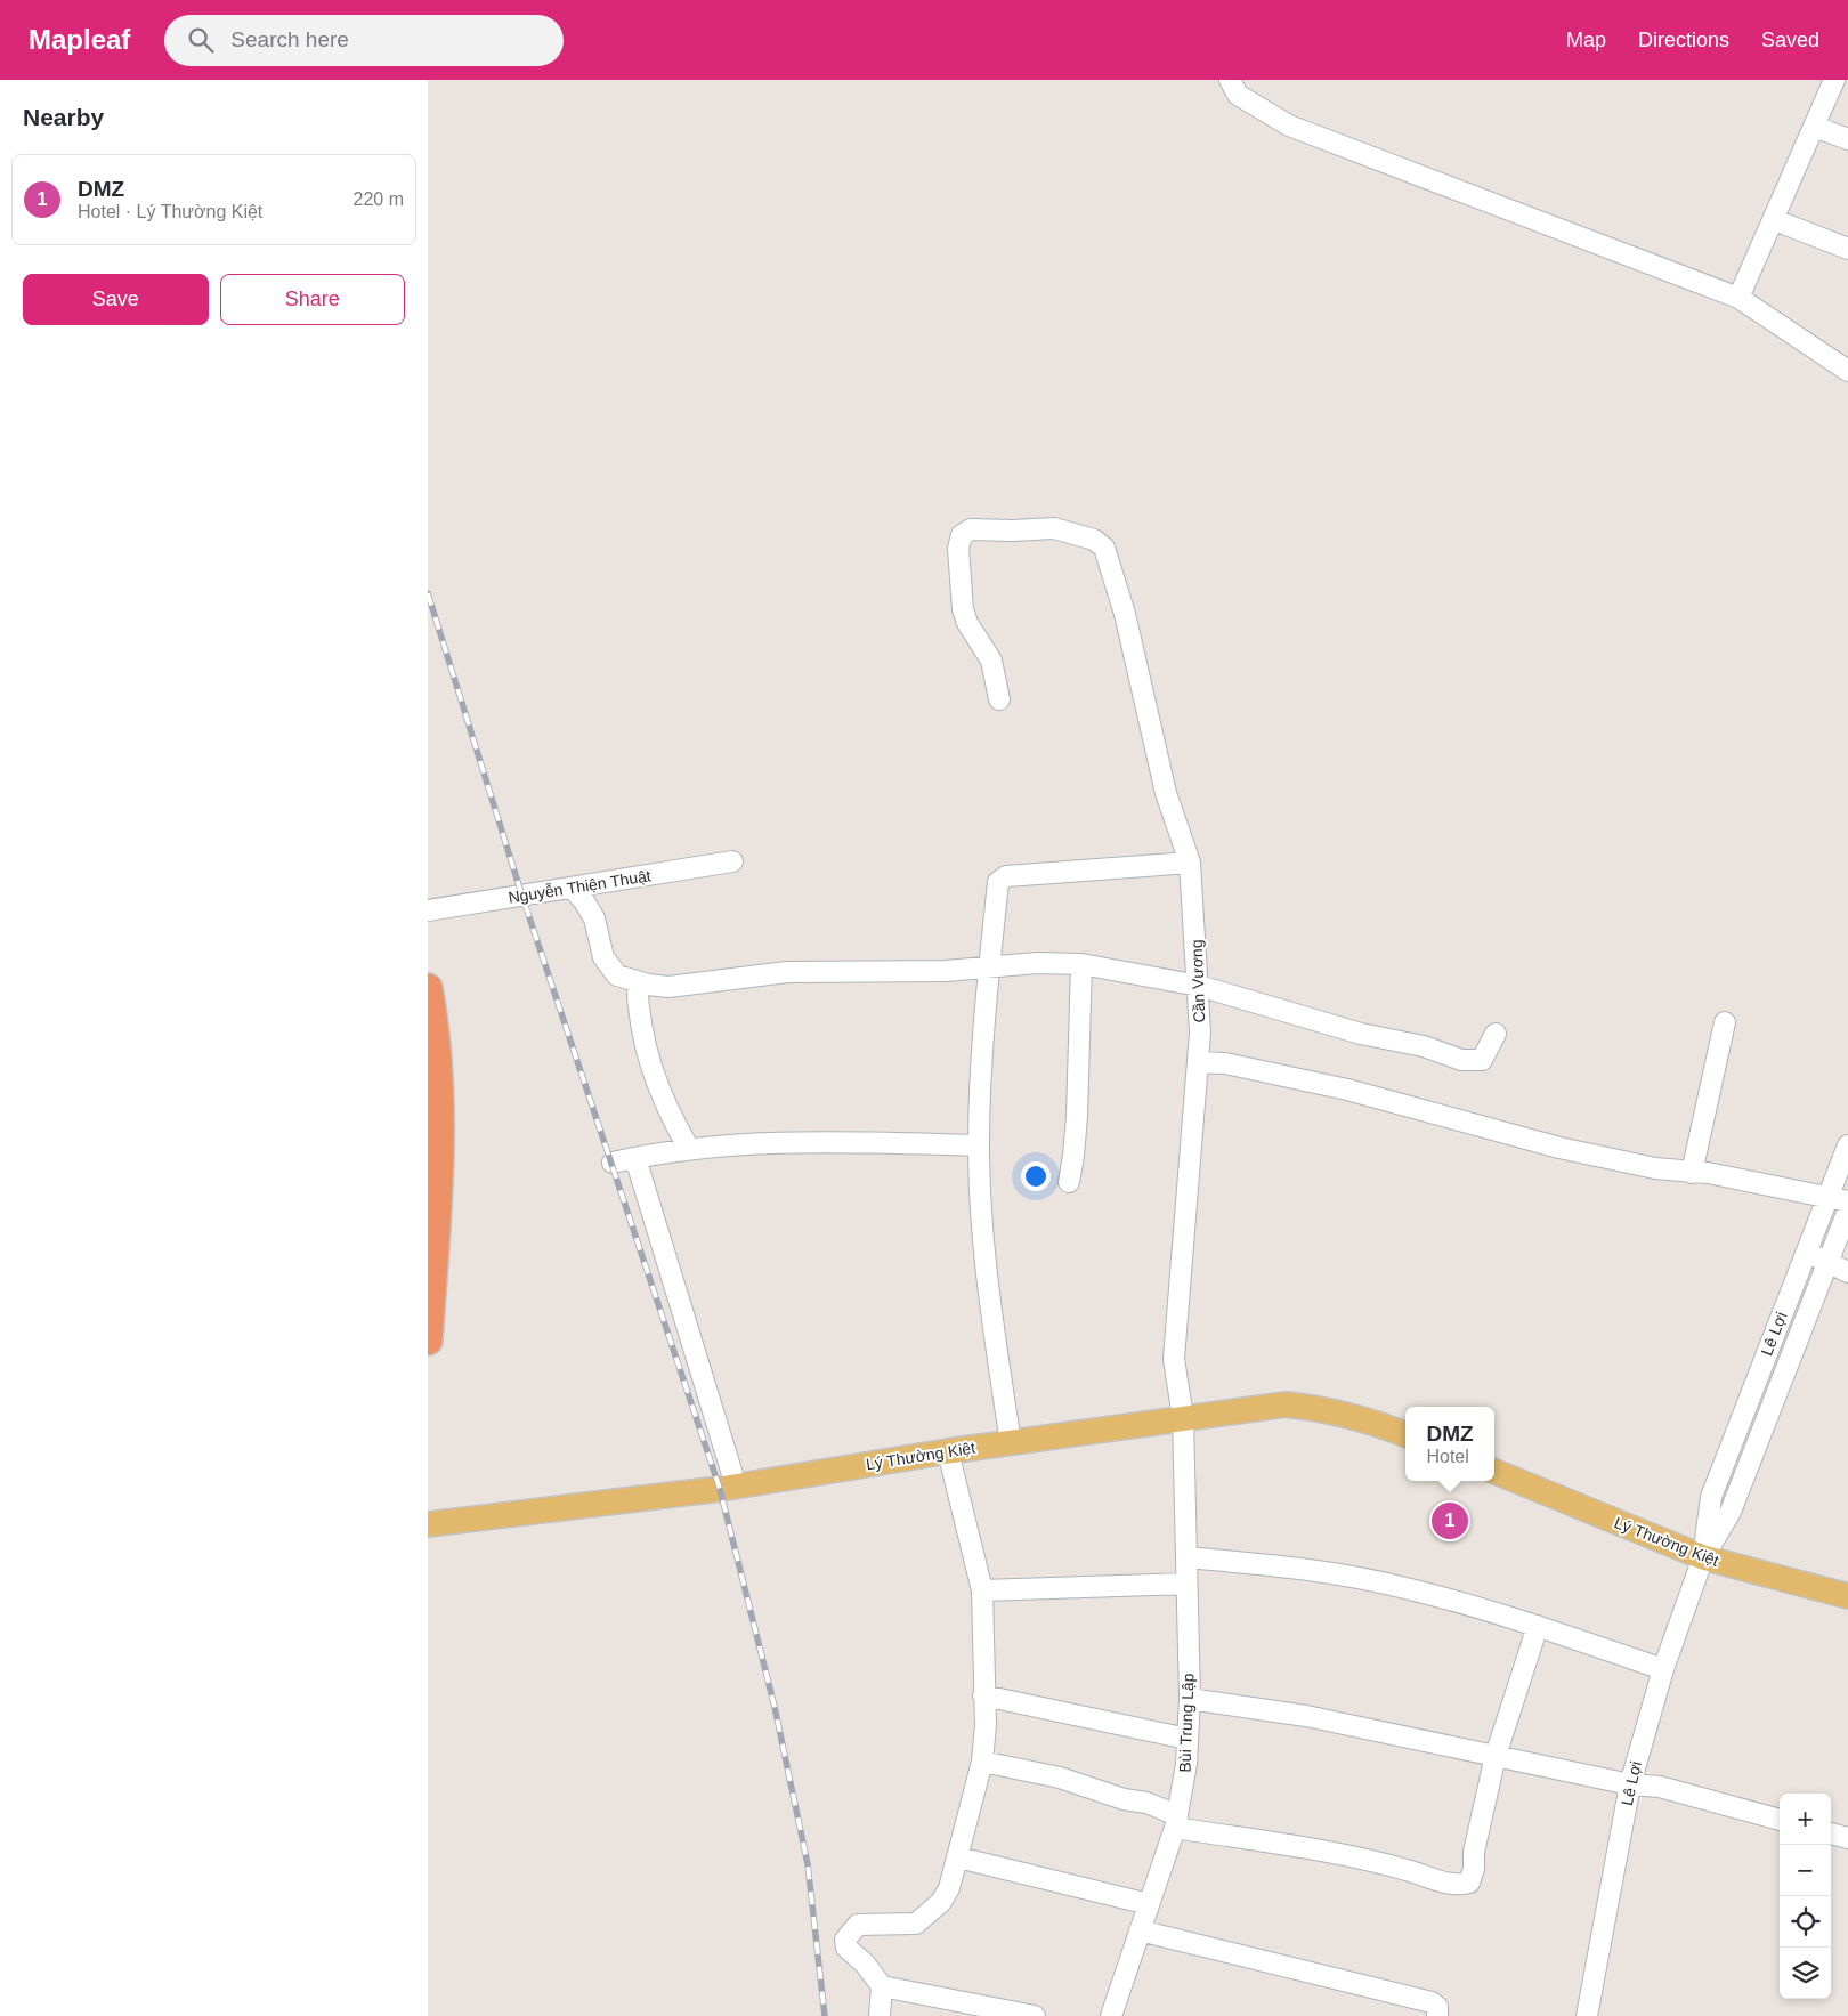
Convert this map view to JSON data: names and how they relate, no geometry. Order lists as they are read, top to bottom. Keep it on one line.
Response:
{"streets":{"main road":["Lý Thường Kiệt"],"street":["Nguyễn Thiện Thuật","Cần Vương","Lê Lợi","Bùi Trung Lập"]},"crossings":[["Cần Vương","Lý Thường Kiệt"],["Cần Vương","Bùi Trung Lập"],["Lê Lợi","Lý Thường Kiệt"],["Lý Thường Kiệt","Bùi Trung Lập"]],"page":{"header":"Mapleaf","search":"Search here","nav":["Map","Directions","Saved"],"heading":"Nearby","list":[{"mark":"1","name":"DMZ","note":"Hotel · Lý Thường Kiệt","value":"220 m"}],"buttons":["Save","Share"],"popup":["DMZ","Hotel"],"pins":"1","map_buttons":["+","−"]}}
